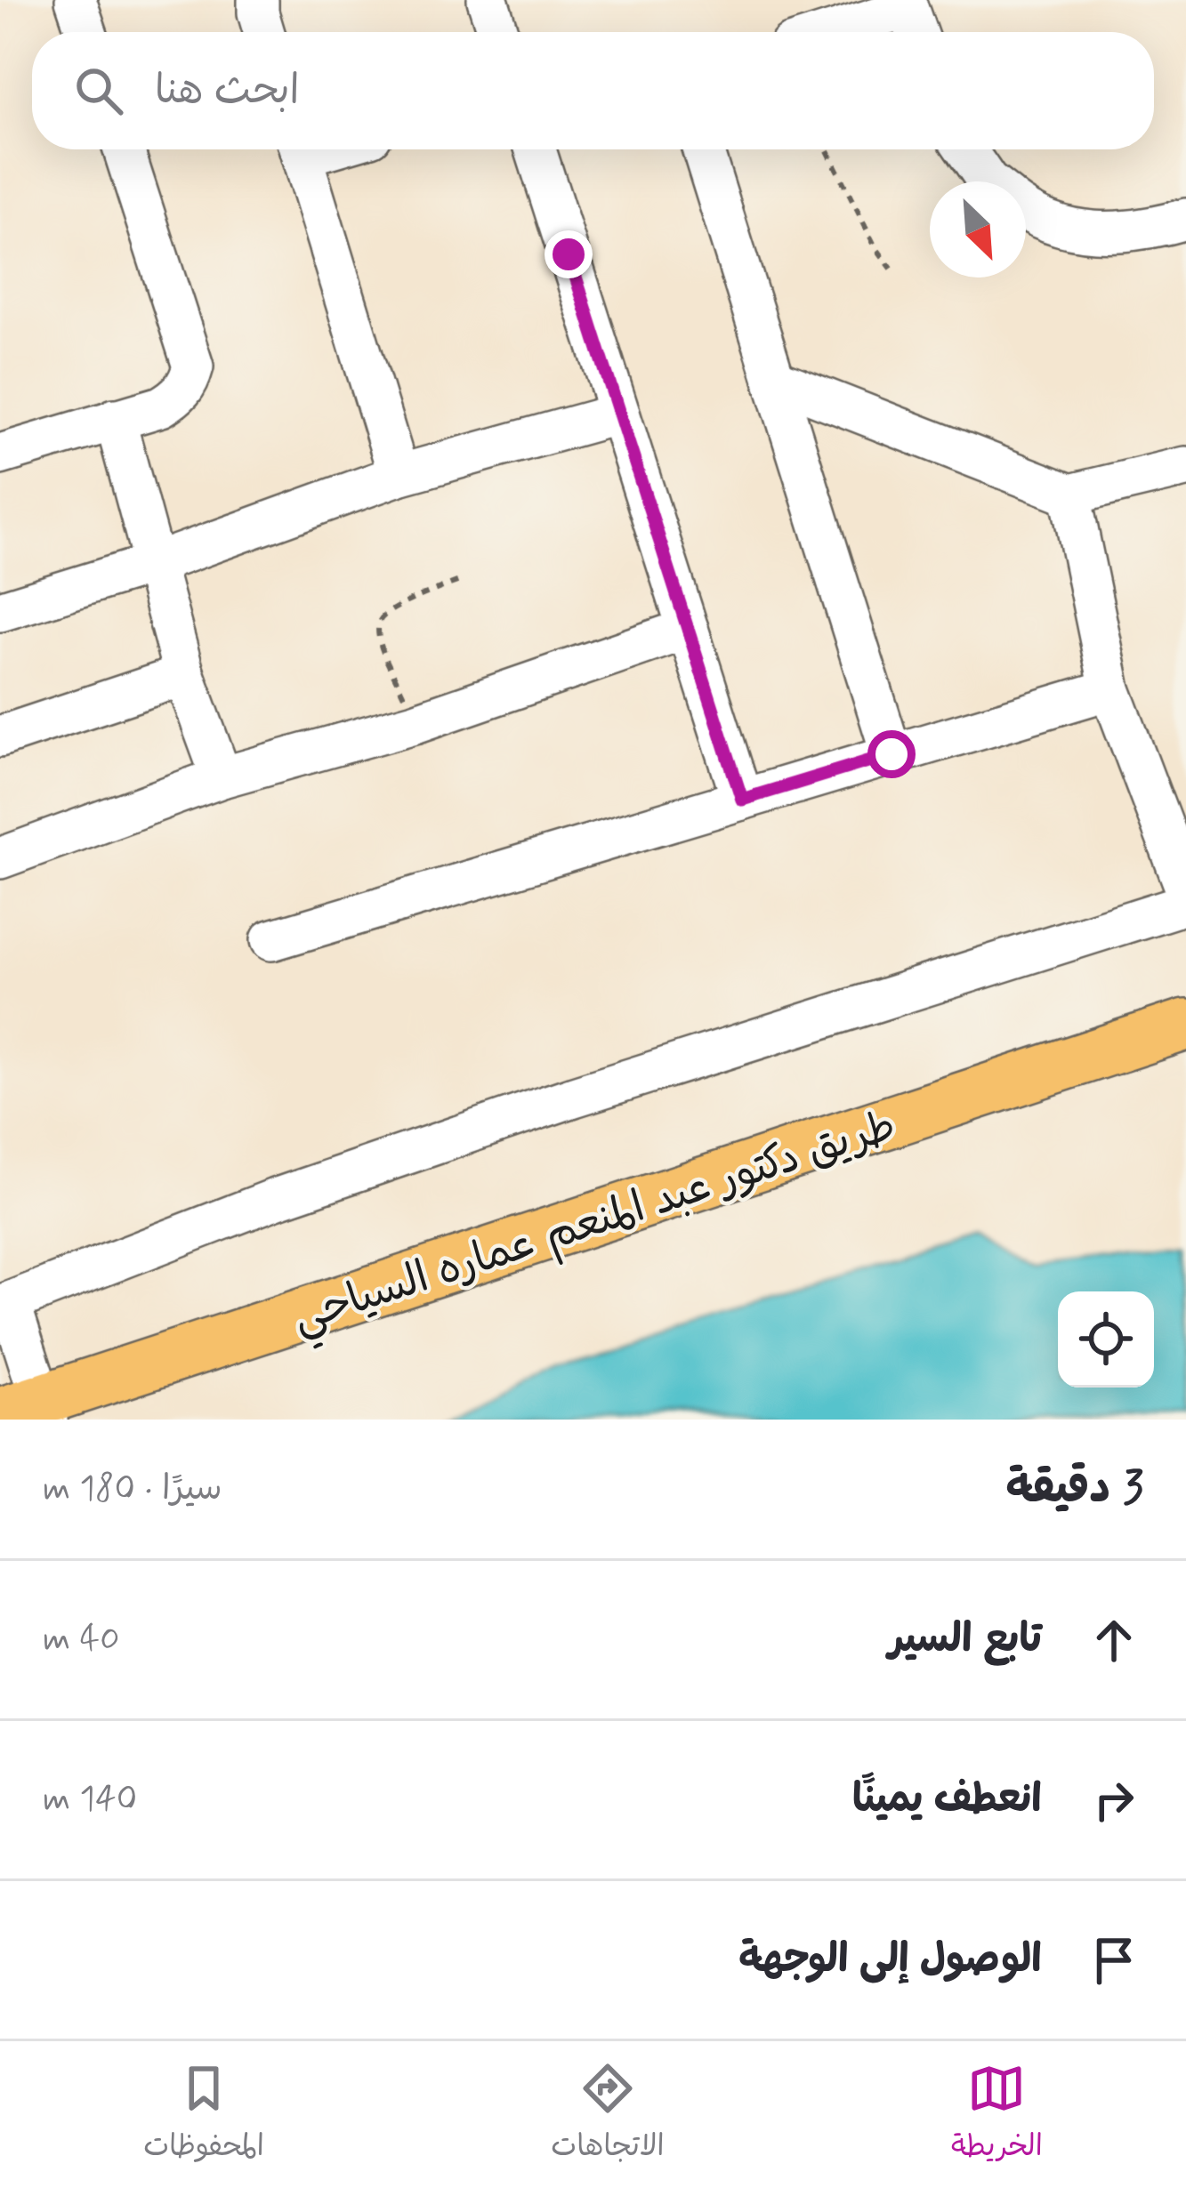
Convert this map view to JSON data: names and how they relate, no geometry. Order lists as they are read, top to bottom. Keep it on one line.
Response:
{"streets":{"main road":["طريق دكتور عبد المنعم عماره السياحي"]},"north":"bottom right","page":{"search":"ابحث هنا","heading":["3 دقيقة","سيرًا · 180 m"],"list":[["تابع السير","40 m"],["انعطف يمينًا","140 m"],"الوصول إلى الوجهة"],"nav":["الخريطة","الاتجاهات","المحفوظات"]}}
